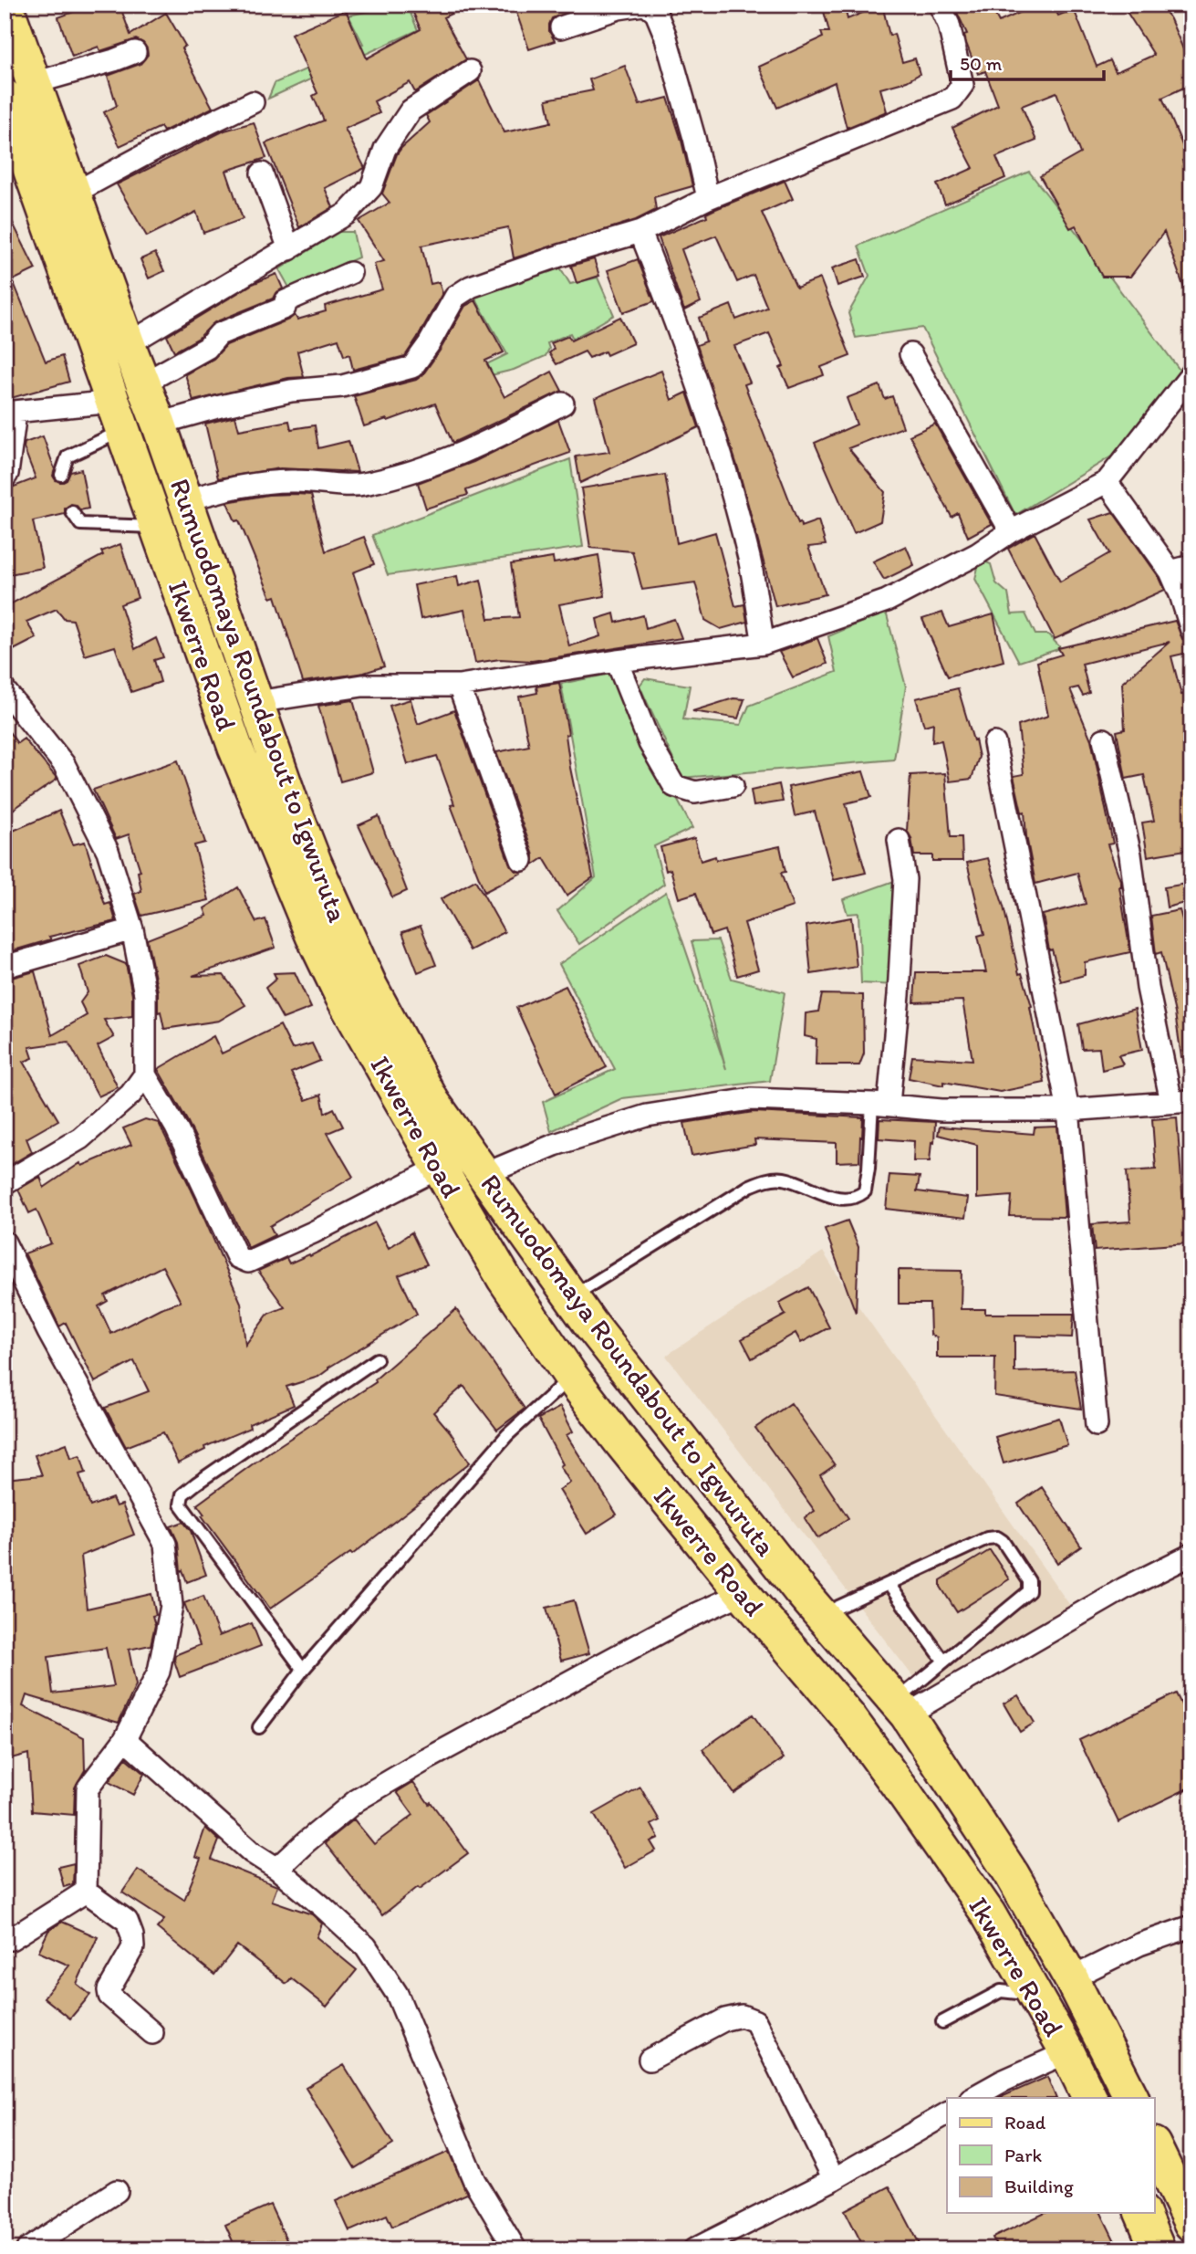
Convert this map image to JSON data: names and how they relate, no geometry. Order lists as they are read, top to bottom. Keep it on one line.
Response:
{"streets":{"main road":["Ikwerre Road","Rumuodomaya Roundabout to Igwuruta"]},"crossings":[["Ikwerre Road","Rumuodomaya Roundabout to Igwuruta"]],"legend":["Road","Park","Building"],"scale_bar":"50 m"}
